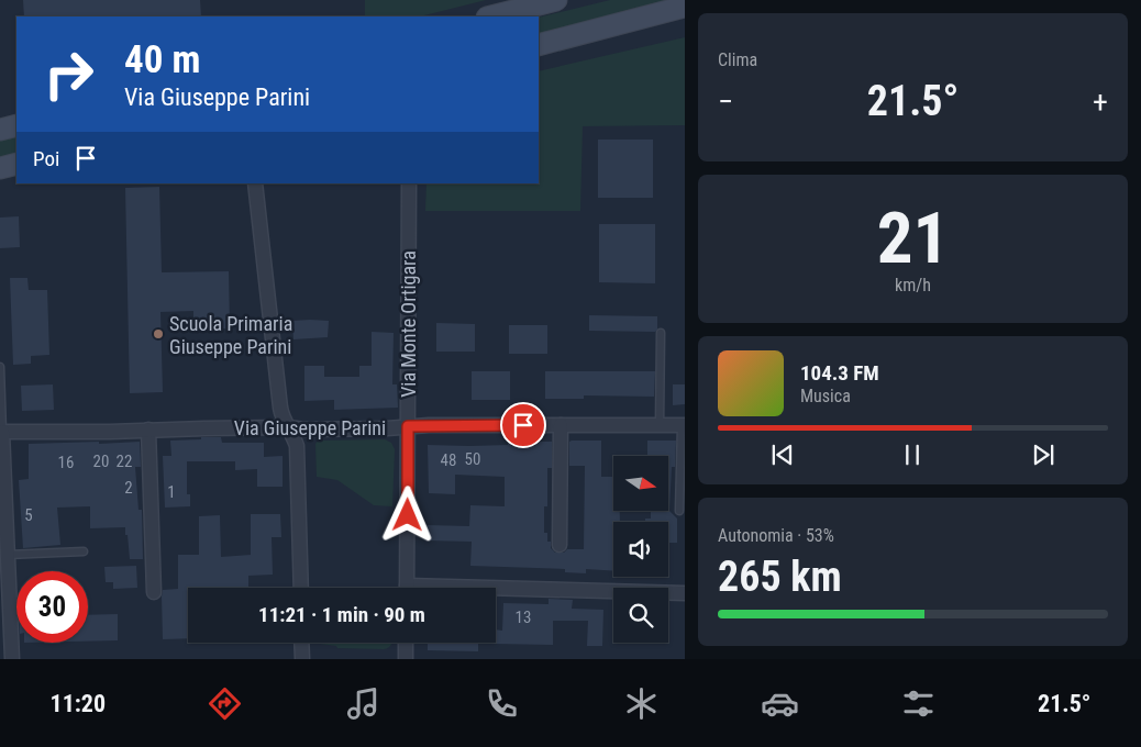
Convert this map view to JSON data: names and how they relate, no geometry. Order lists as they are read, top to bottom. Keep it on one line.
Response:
{"streets":{"street":["Via Monte Ortigara","Via Giuseppe Parini"]},"crossings":[["Via Monte Ortigara","Via Giuseppe Parini"]],"places":["Scuola Primaria Giuseppe Parini"],"house_numbers":["50","48","20","22","16","2","1","5","13"],"north":"right","page":{"tile":["Clima",["21","km/h"],["Autonomia · 53%","265 km"]],"turn":["40 m","Via Giuseppe Parini"],"heat":["−","21.5°","+"],"then":"Poi","song":["104.3 FM","Musica"],"limit":"30","trip":"11:21 · 1 min · 90 m","tabs":["11:20","21.5°"]}}
